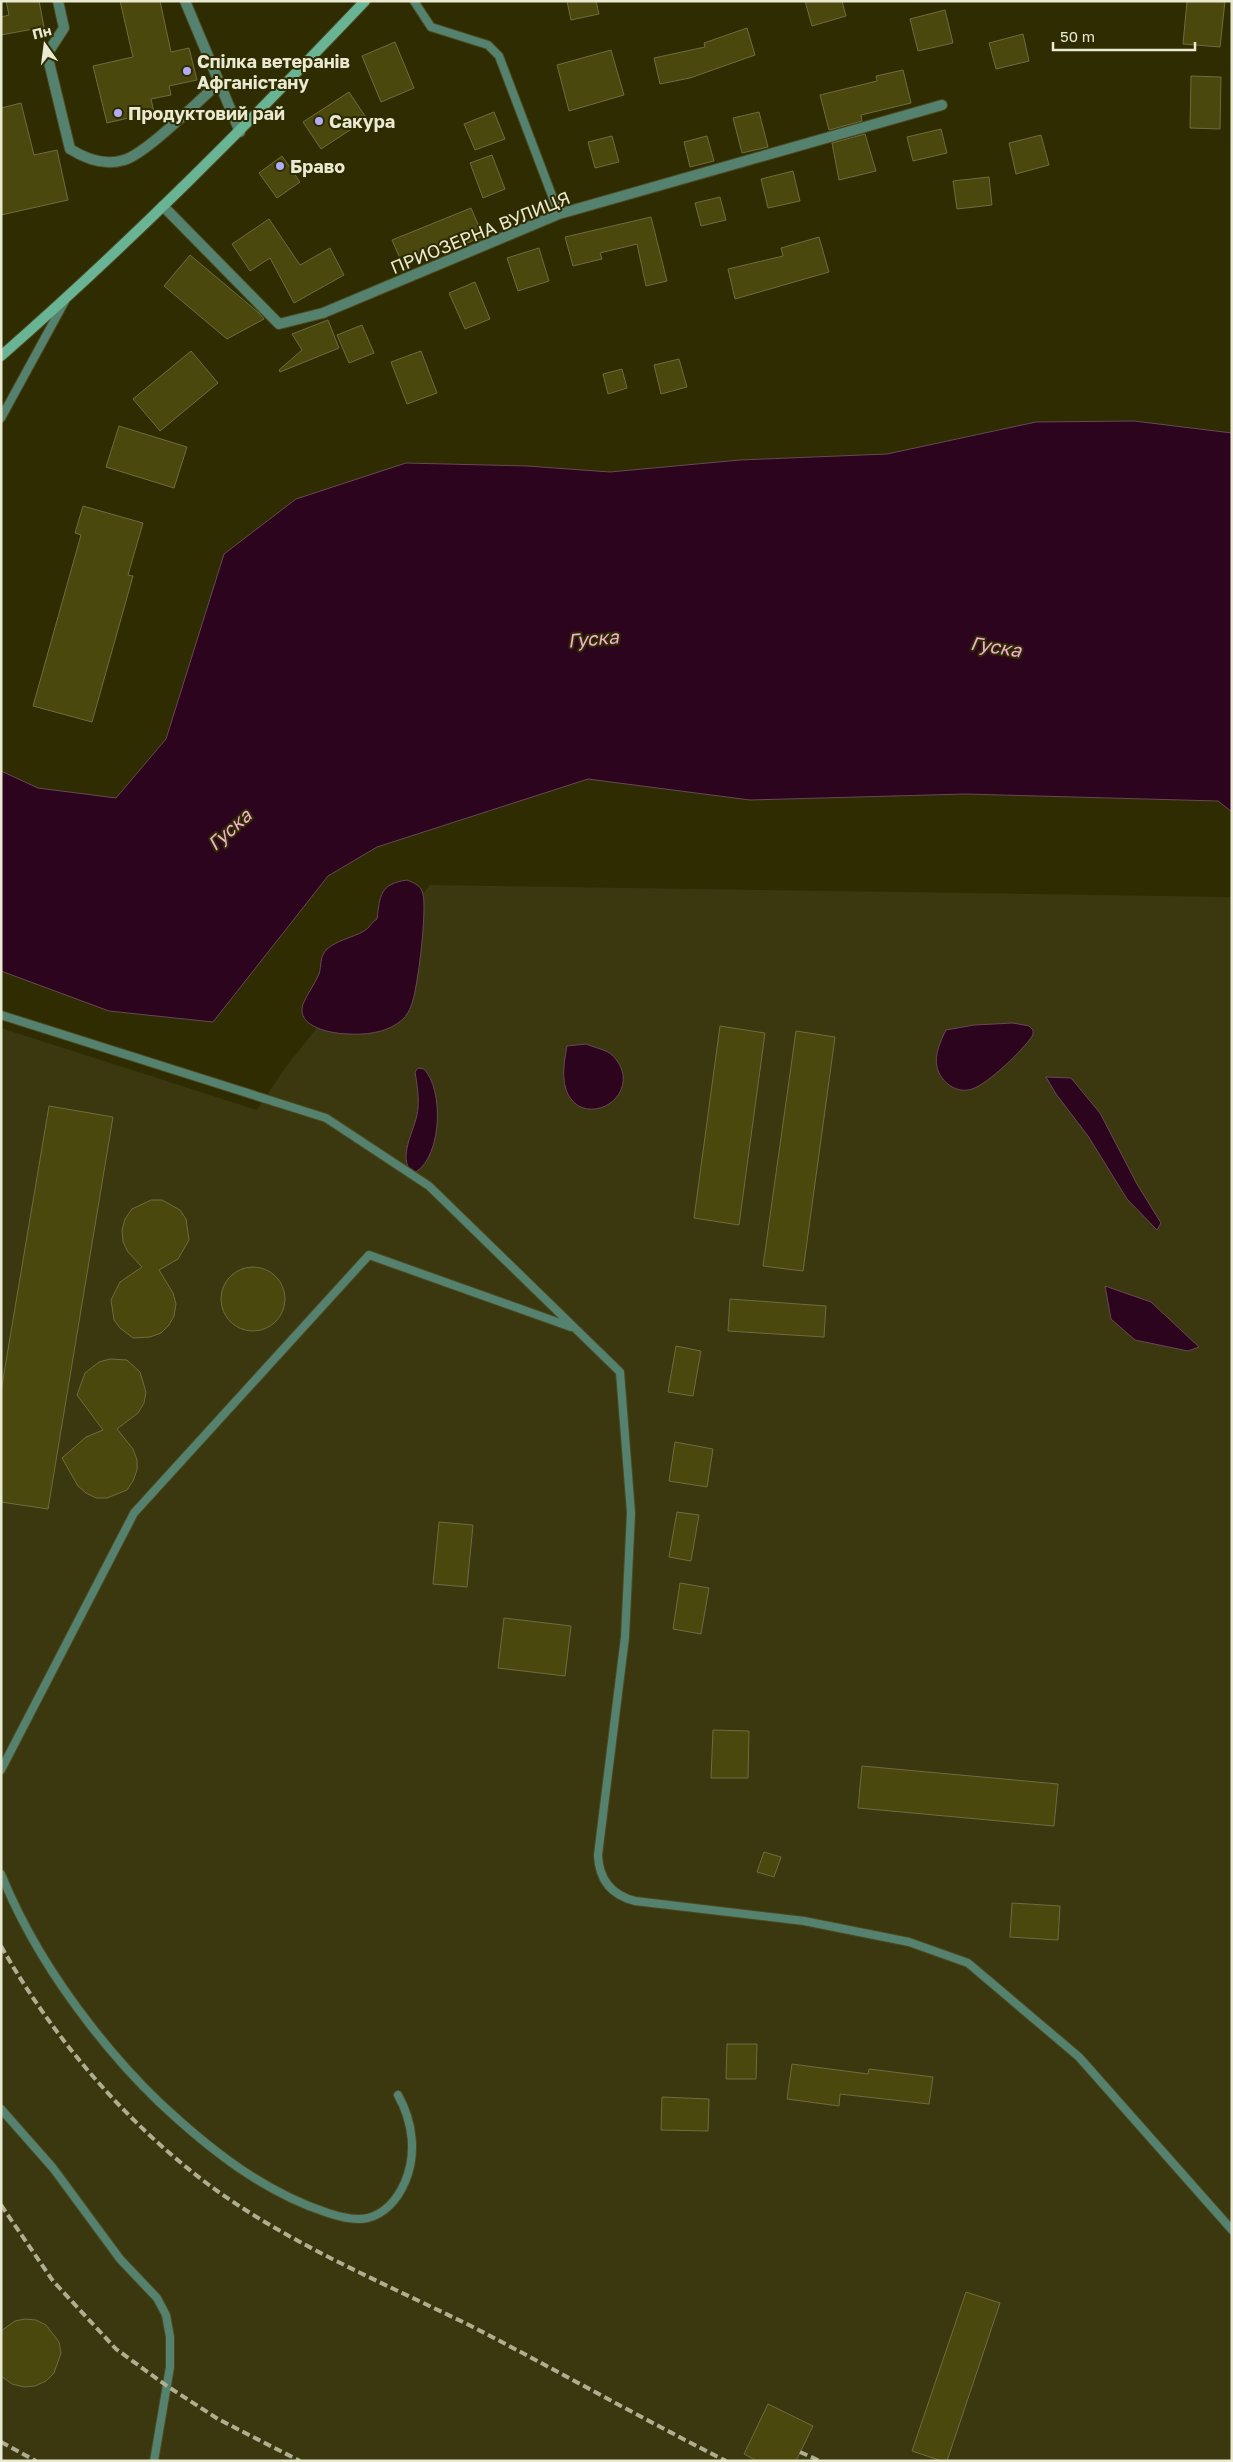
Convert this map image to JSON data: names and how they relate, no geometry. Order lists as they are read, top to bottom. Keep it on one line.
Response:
{"streets":{"street":["ПРИОЗЕРНА ВУЛИЦЯ"]},"water":["Гуска"],"places":["Спілка ветеранів Афганістану","Продуктовий рай","Сакура","Браво"],"scale_bar":"50 m","north":"top"}
